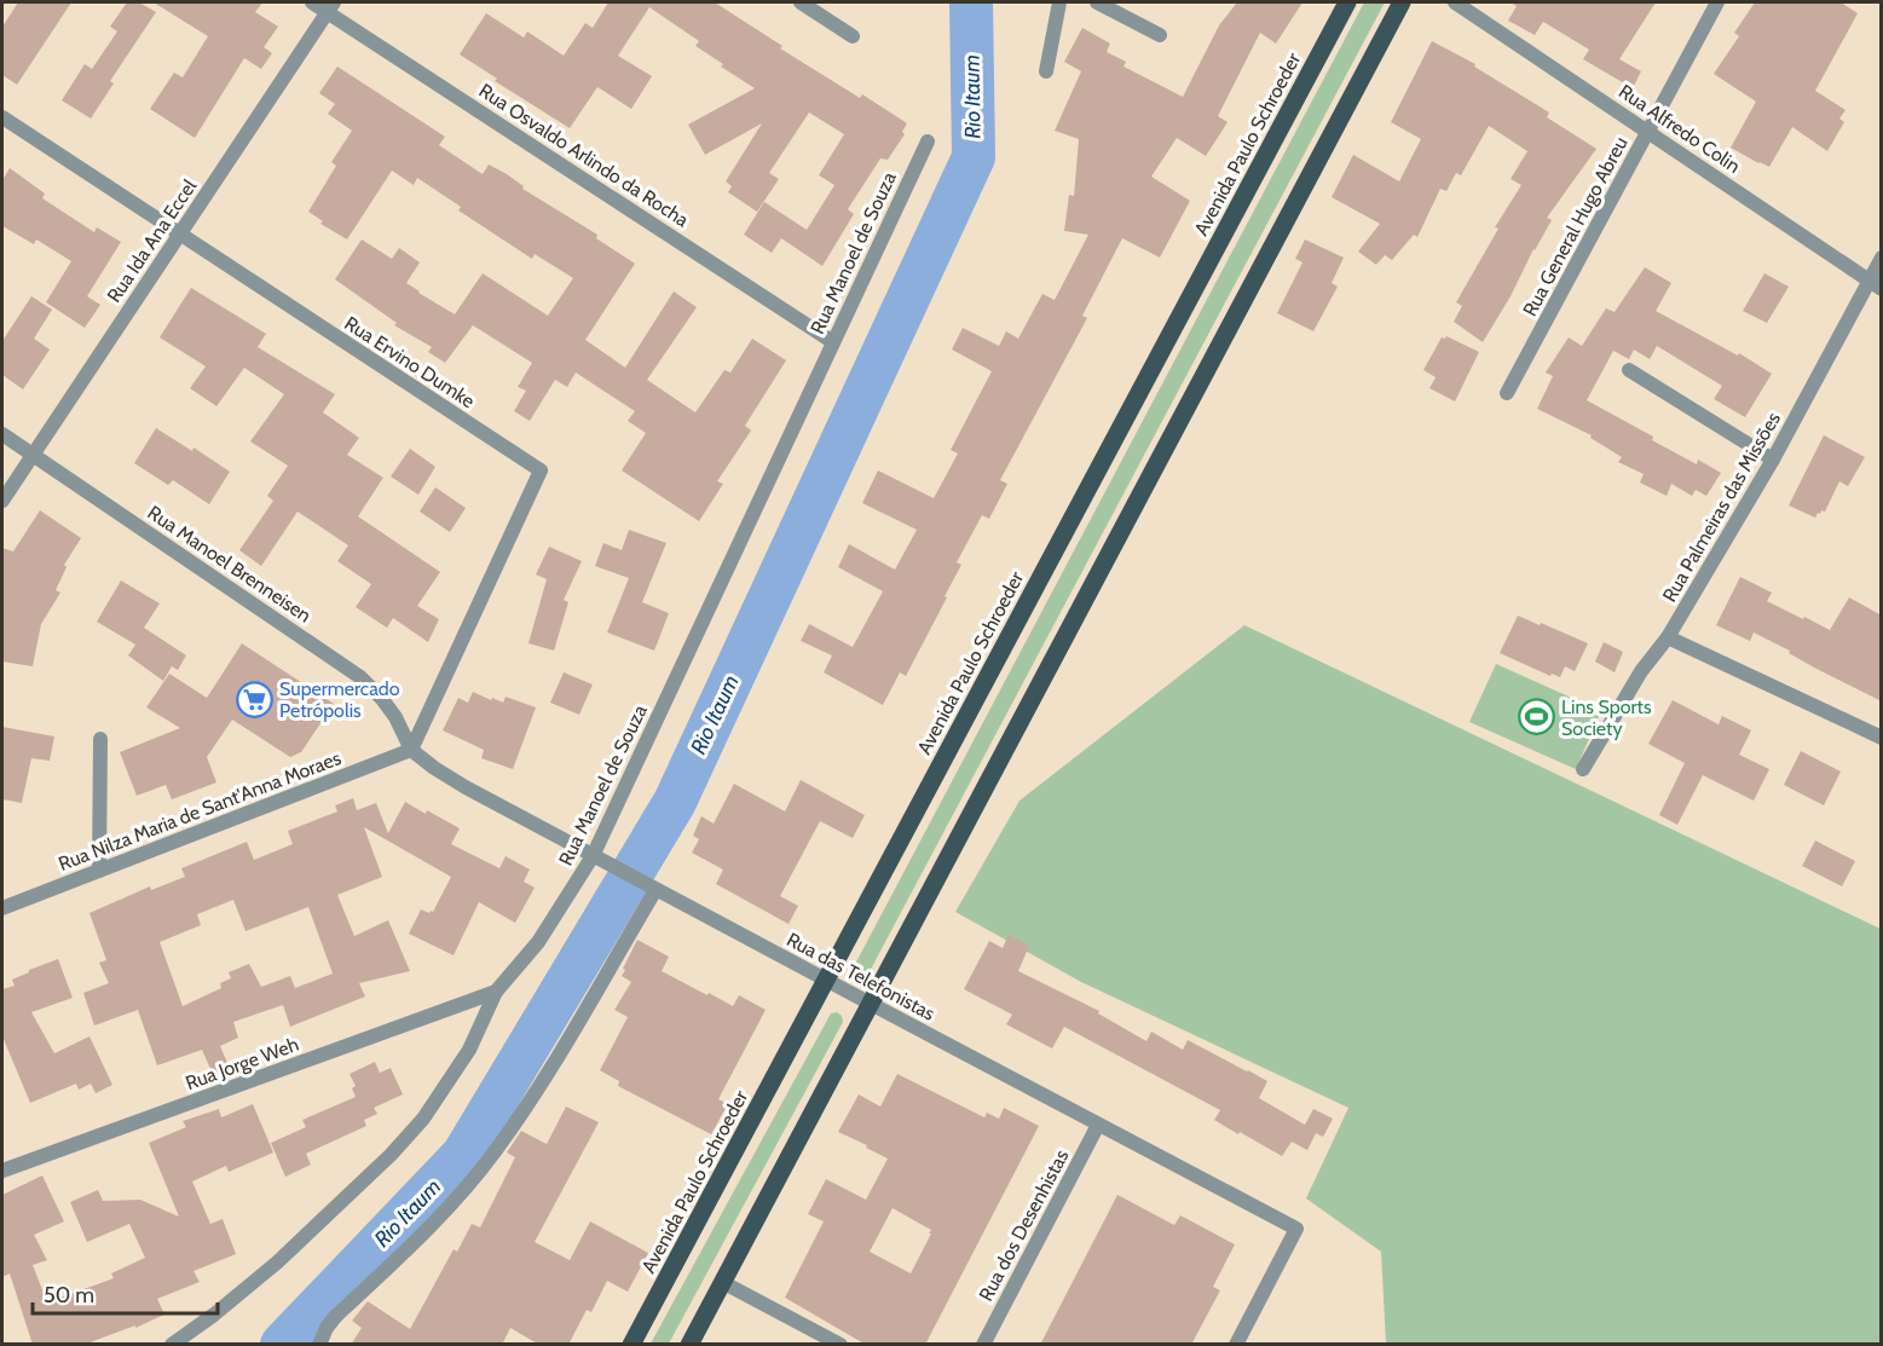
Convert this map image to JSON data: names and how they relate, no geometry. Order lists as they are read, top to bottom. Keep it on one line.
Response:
{"streets":{"main road":["Avenida Paulo Schroeder"],"street":["Rua Alfredo Colin","Rua Osvaldo Arlindo da Rocha","Rua General Hugo Abreu","Rua Ida Ana Eccel","Rua Manoel de Souza","Rua Ervino Dumke","Rua Palmeiras das Missões","Rua Manoel Brenneisen","Rua Nilza Maria de Sant'Anna Moraes","Rua das Telefonistas","Rua Jorge Weh","Rua dos Desenhistas"]},"crossings":[["Rua Alfredo Colin","Rua General Hugo Abreu"],["Rua Alfredo Colin","Rua Palmeiras das Missões"],["Avenida Paulo Schroeder","Rua das Telefonistas"],["Rua Osvaldo Arlindo da Rocha","Rua Ida Ana Eccel"],["Rua Osvaldo Arlindo da Rocha","Rua Manoel de Souza"],["Rua Ida Ana Eccel","Rua Ervino Dumke"],["Rua Ida Ana Eccel","Rua Manoel Brenneisen"],["Rua Manoel de Souza","Rua das Telefonistas"],["Rua Manoel de Souza","Rua Jorge Weh"],["Rua Ervino Dumke","Rua Manoel Brenneisen"],["Rua Ervino Dumke","Rua Nilza Maria de Sant'Anna Moraes"],["Rua Ervino Dumke","Rua das Telefonistas"],["Rua Manoel Brenneisen","Rua Nilza Maria de Sant'Anna Moraes"],["Rua Manoel Brenneisen","Rua das Telefonistas"],["Rua Nilza Maria de Sant'Anna Moraes","Rua das Telefonistas"],["Rua das Telefonistas","Rua dos Desenhistas"]],"water":["Rio Itaum"],"places":{"supermarket":["Supermercado Petrópolis"],"sports":["Lins Sports Society"]},"scale_bar":"50 m"}
